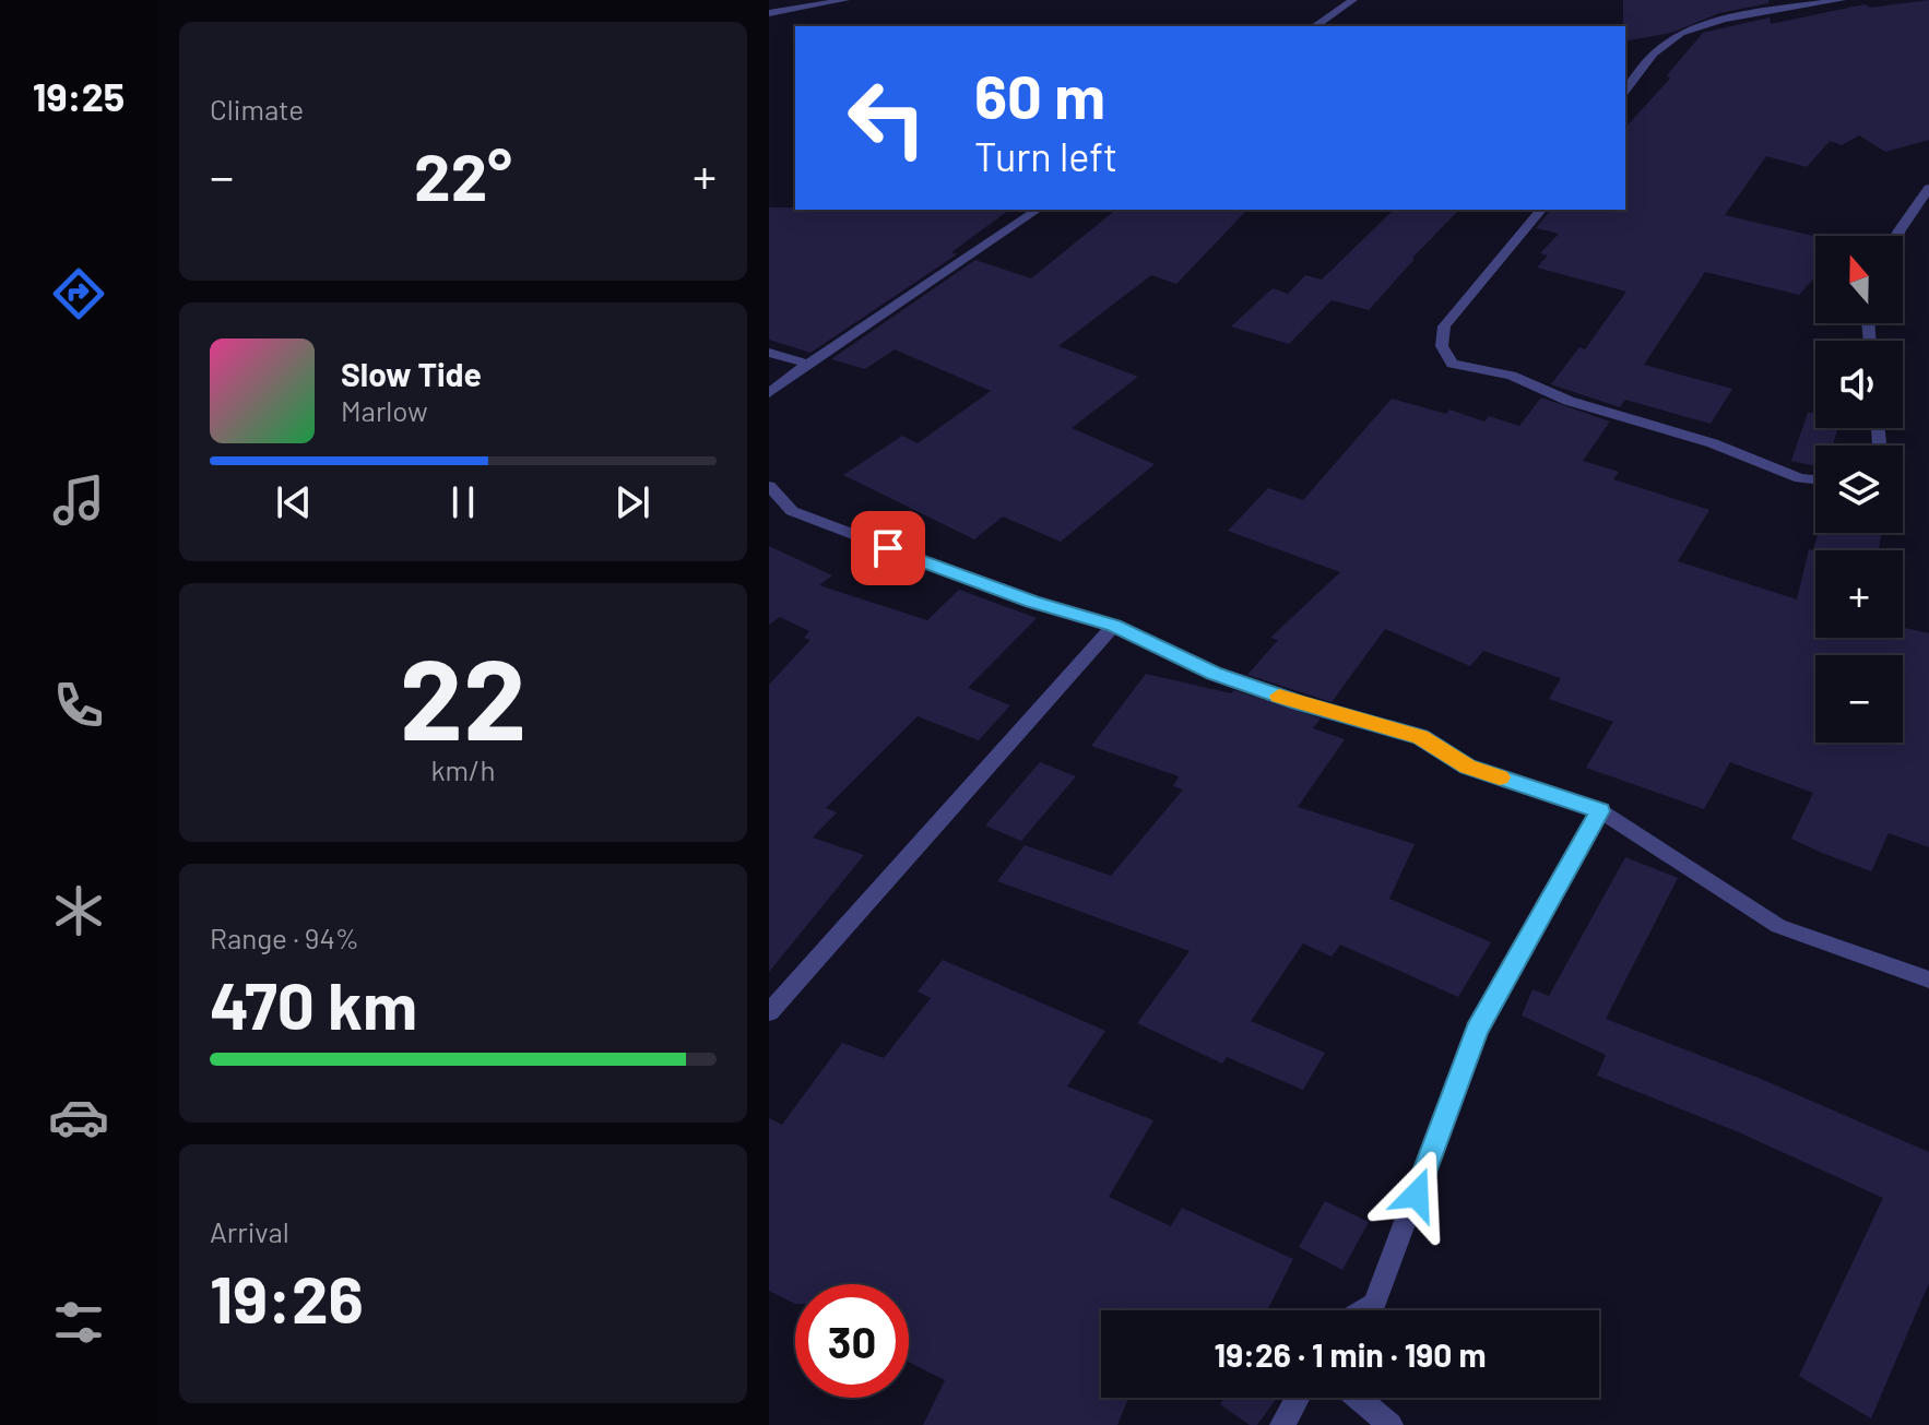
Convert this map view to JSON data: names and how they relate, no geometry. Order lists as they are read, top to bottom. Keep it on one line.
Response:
{"north":"top","page":{"tabs":"19:25","tile":["Climate",["22","km/h"],["Range · 94%","470 km"],["Arrival","19:26"]],"turn":["60 m","Turn left"],"heat":["−","22°","+"],"map_buttons":["+","−"],"song":["Slow Tide","Marlow"],"limit":"30","trip":"19:26 · 1 min · 190 m"}}
